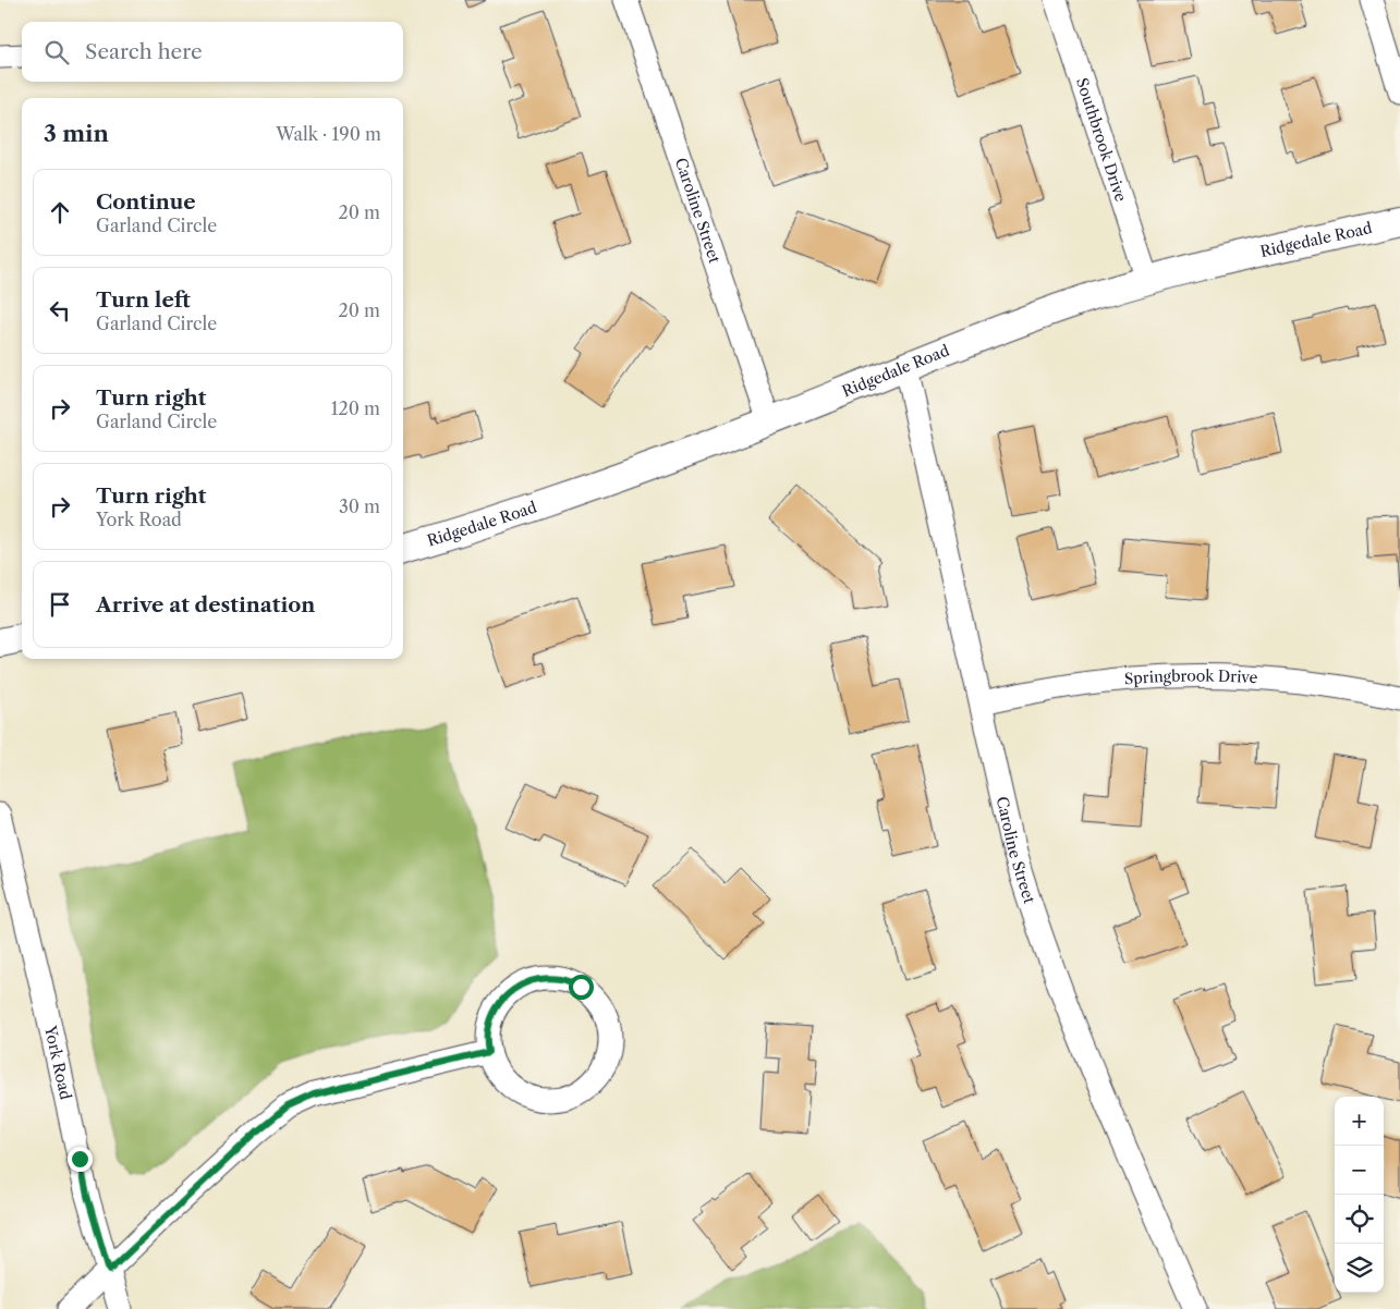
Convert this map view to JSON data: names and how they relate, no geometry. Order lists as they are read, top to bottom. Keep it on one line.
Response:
{"streets":{"street":["Southbrook Drive","Caroline Street","Ridgedale Road","Springbrook Drive","York Road"]},"crossings":[["Southbrook Drive","Ridgedale Road"],["Caroline Street","Ridgedale Road"],["Caroline Street","Springbrook Drive"]],"page":{"search":"Search here","heading":["3 min","Walk · 190 m"],"list":[["Continue","Garland Circle","20 m"],["Turn left","Garland Circle","20 m"],["Turn right","Garland Circle","120 m"],["Turn right","York Road","30 m"],"Arrive at destination"],"map_buttons":["+","−"]}}
